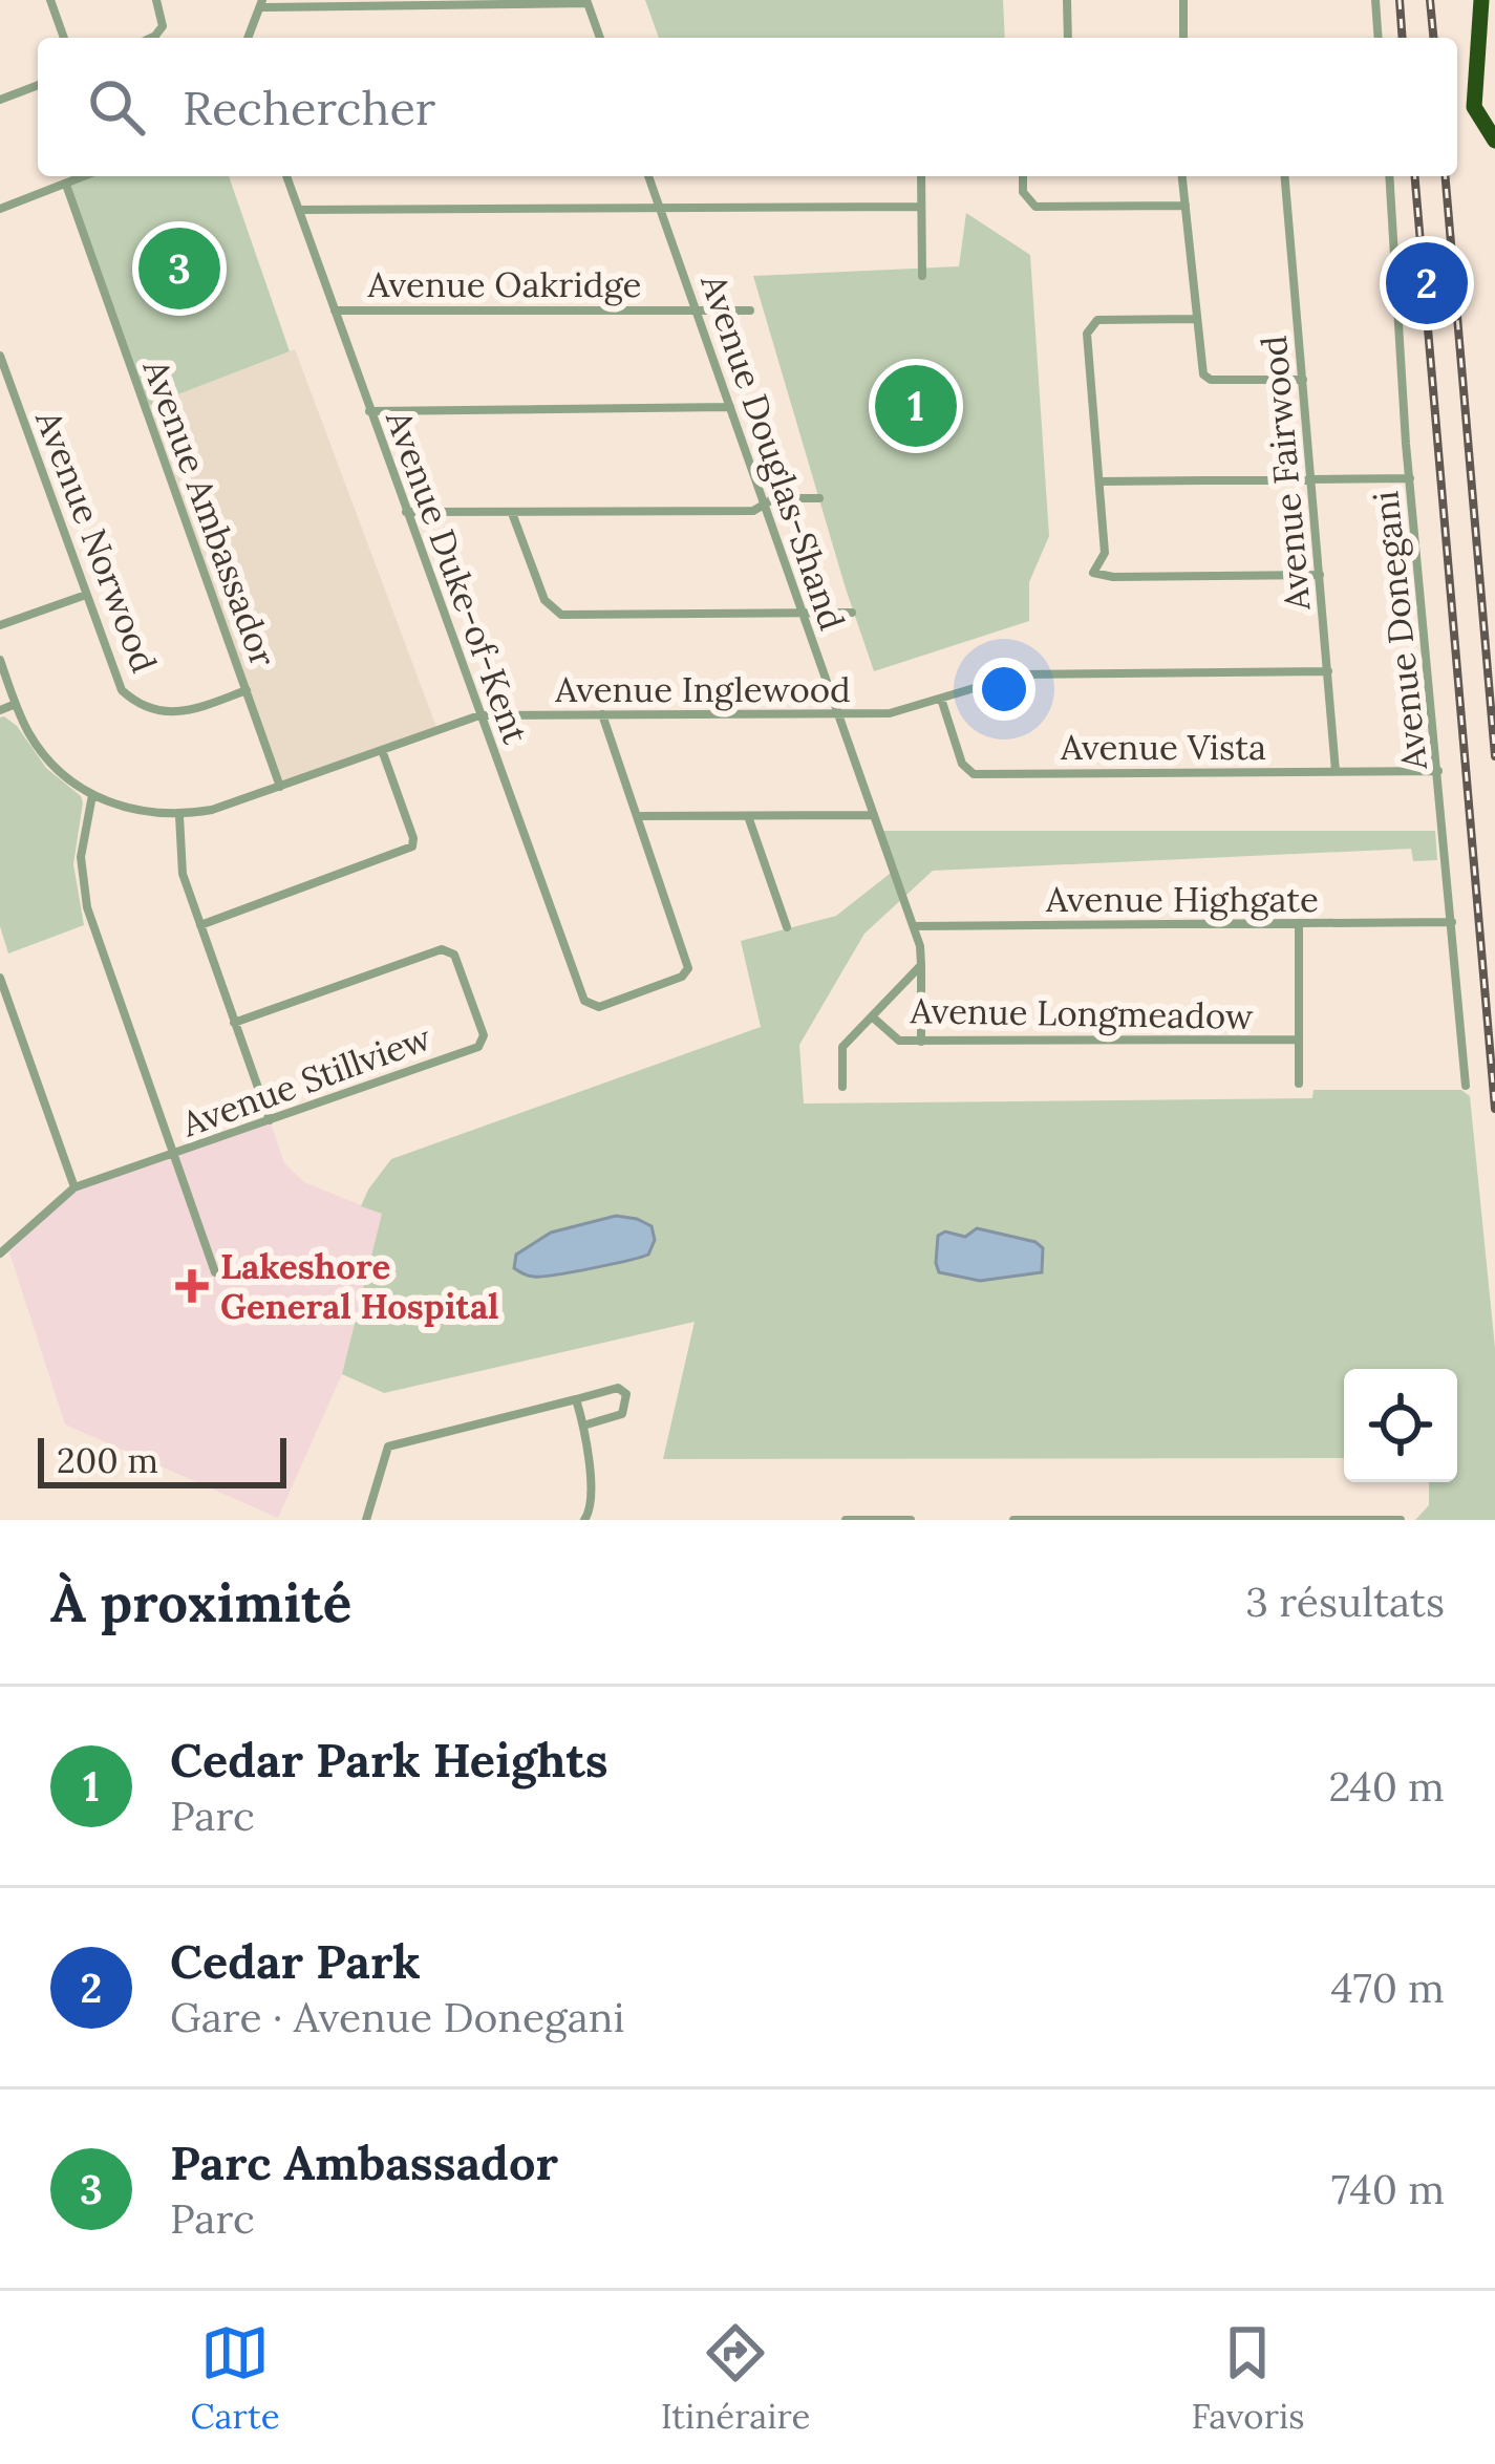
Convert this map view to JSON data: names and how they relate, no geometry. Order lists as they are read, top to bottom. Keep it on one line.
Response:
{"streets":{"street":["Avenue Oakridge","Avenue Douglas-Shand","Avenue Fairwood","Avenue Ambassador","Avenue Norwood","Avenue Duke-of-Kent","Avenue Donegani","Avenue Inglewood","Avenue Vista","Avenue Highgate","Avenue Longmeadow","Avenue Stillview"]},"crossings":[["Avenue Oakridge","Avenue Douglas-Shand"],["Avenue Oakridge","Avenue Duke-of-Kent"],["Avenue Douglas-Shand","Avenue Inglewood"],["Avenue Douglas-Shand","Avenue Highgate"],["Avenue Douglas-Shand","Avenue Longmeadow"],["Avenue Fairwood","Avenue Inglewood"],["Avenue Fairwood","Avenue Vista"],["Avenue Ambassador","Avenue Norwood"],["Avenue Ambassador","Avenue Inglewood"],["Avenue Duke-of-Kent","Avenue Inglewood"],["Avenue Donegani","Avenue Vista"],["Avenue Donegani","Avenue Highgate"],["Avenue Inglewood","Avenue Vista"]],"places":{"health":["Lakeshore General Hospital"]},"scale_bar":"200 m","page":{"search":"Rechercher","pins":["3","2","1"],"scale":"200 m","heading":["À proximité","3 résultats"],"list":[{"mark":"1","name":"Cedar Park Heights","note":"Parc","value":"240 m"},{"mark":"2","name":"Cedar Park","note":"Gare · Avenue Donegani","value":"470 m"},{"mark":"3","name":"Parc Ambassador","note":"Parc","value":"740 m"}],"nav":["Carte","Itinéraire","Favoris"]}}
